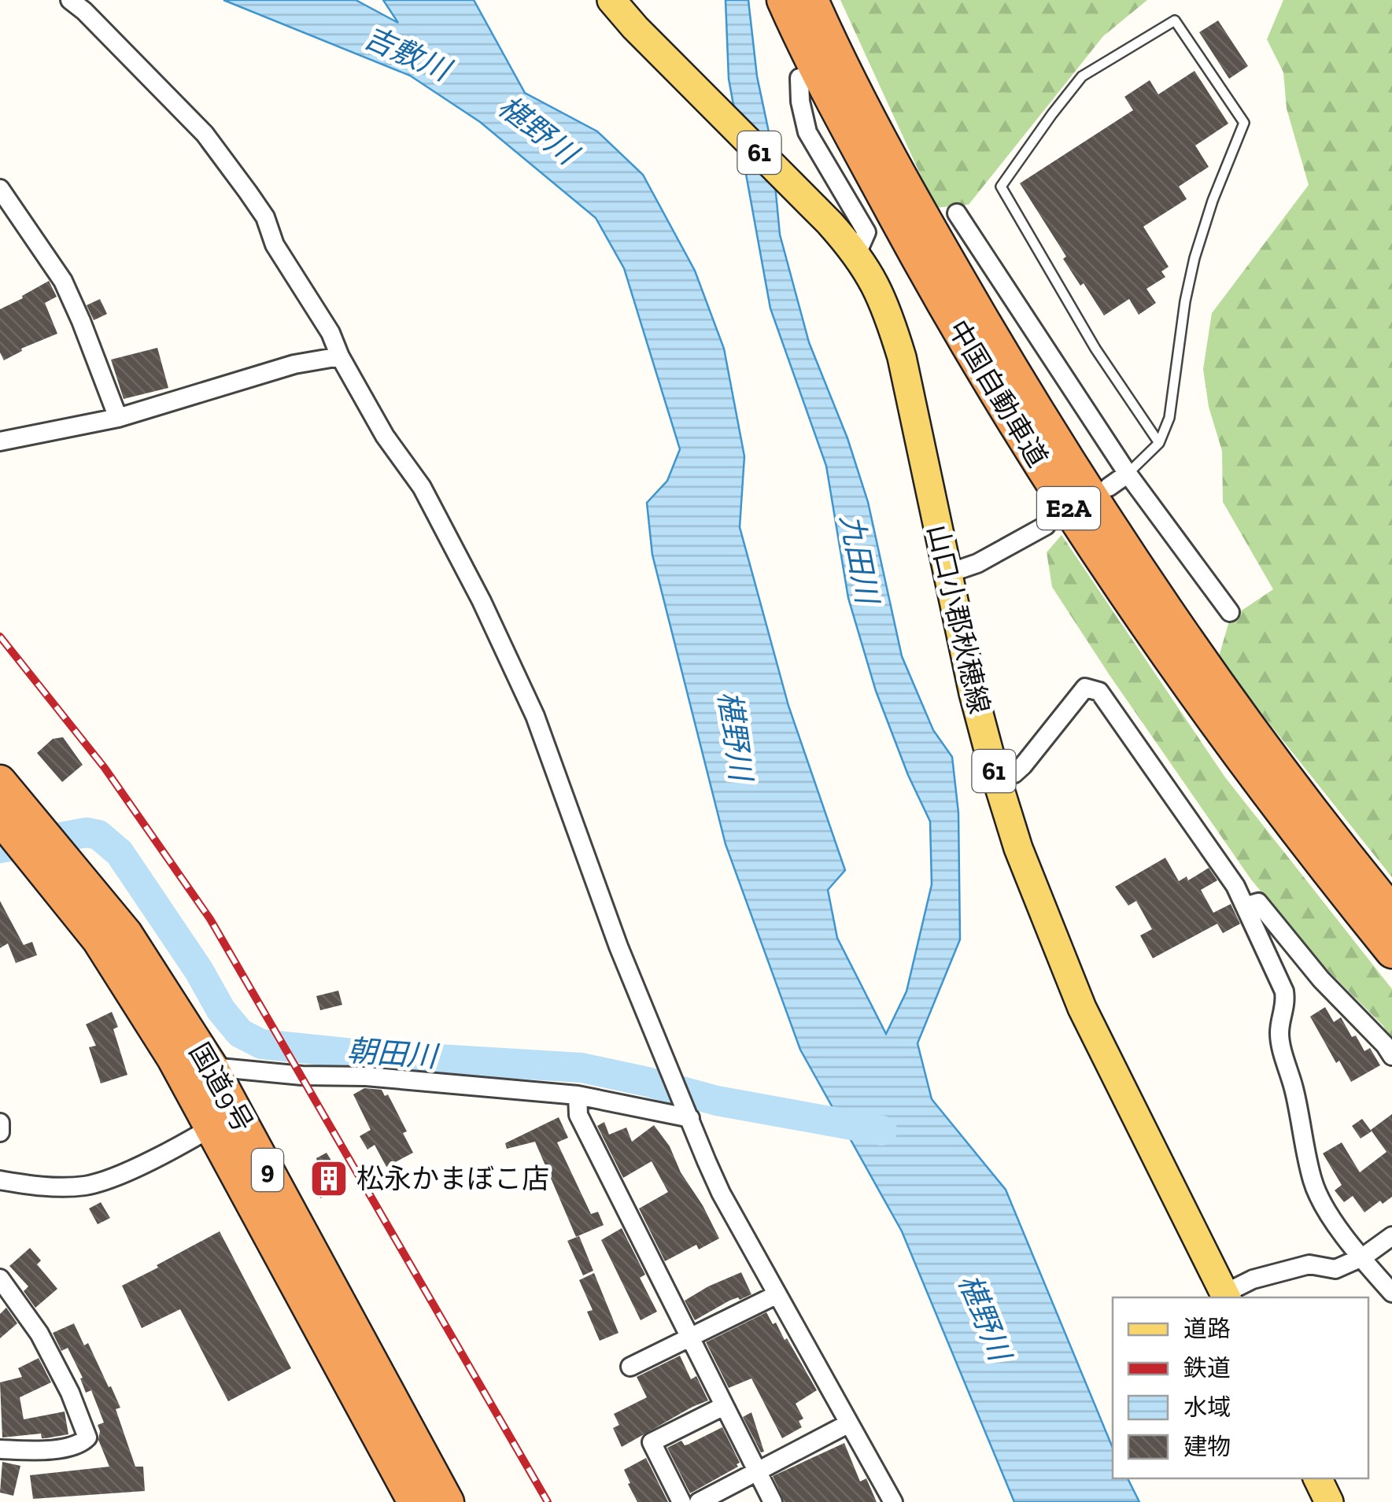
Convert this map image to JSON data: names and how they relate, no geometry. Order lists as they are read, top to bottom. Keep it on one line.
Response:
{"streets":{"highway":["中国自動車道","E2A","国道9号","9"],"main road":["61","山口小郡秋穂線"]},"water":["吉敷川","椹野川","九田川","朝田川"],"places":{"building":["松永かまぼこ店"]},"legend":["道路","鉄道","水域","建物"]}
